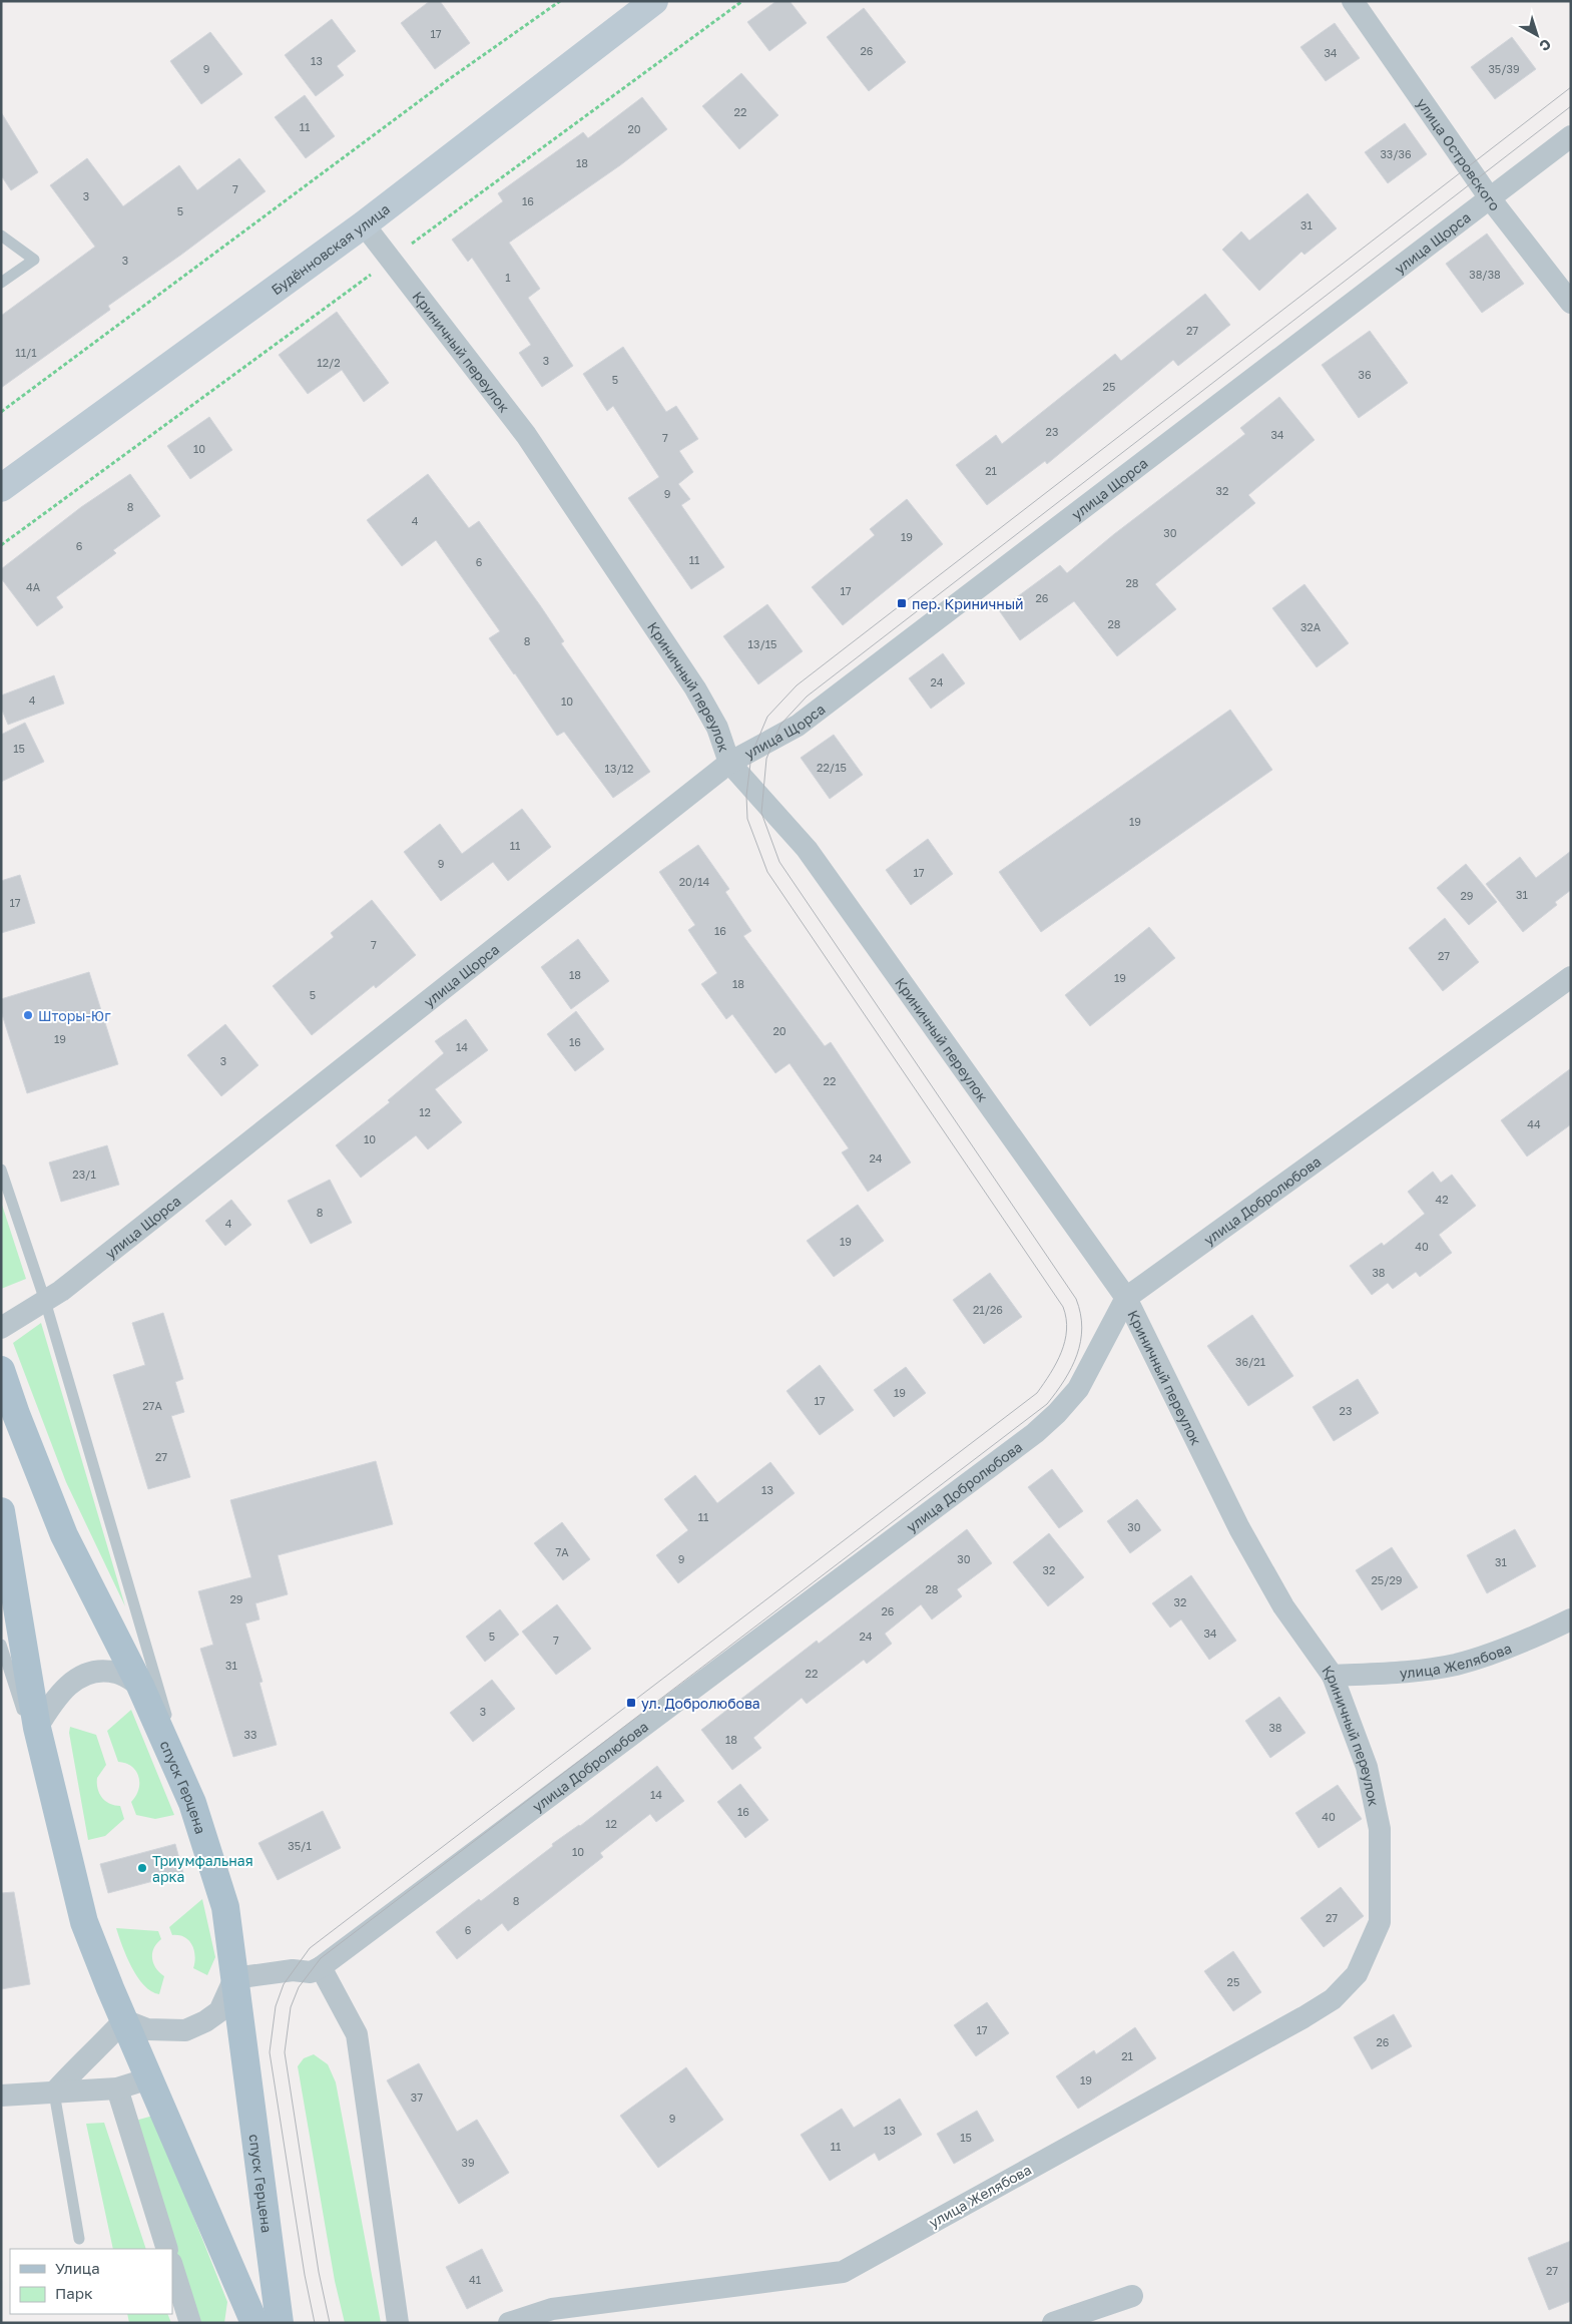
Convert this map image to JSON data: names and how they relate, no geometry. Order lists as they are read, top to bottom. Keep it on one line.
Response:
{"streets":{"main road":["спуск Герцена"],"street":["улица Островского","улица Щорса","Будённовская улица","Криничный переулок","улица Добролюбова","улица Желябова"]},"crossings":[["улица Островского","улица Щорса"],["улица Щорса","Криничный переулок"],["Будённовская улица","Криничный переулок"],["Криничный переулок","улица Добролюбова"],["Криничный переулок","улица Желябова"]],"places":{"transit":["пер. Криничный","ул. Добролюбова"],"other":["Шторы-Юг","Триумфальная арка"]},"house_numbers":["17","26","34","13","9","35/39","22","11","20","33/36","18","7","3","16","5","31","3","38/38","1","27","11/1","3","12/2","36","5","25","23","34","7","10","21","32","9","8","4","30","19","6","11","6","28","4А","17","26","28","32А","8","13/15","24","4","10","15","22/15","13/12","19","11","9","17","20/14","31","29","17","16","7","27","18","19","18","5","20","19","16","14","3","22","12","44","10","24","23/1","42","8","4","19","40","38","21/26","36/21","19","17","27А","23","27","13","11","30","7А","9","30","31","32","25/29","28","29","32","26","34","5","24","7","31","22","3","38","33","18","14","16","40","12","35/1","10","8","27","6","25","17","26","21","19","37","9","13","15","11","39","27","41"],"legend":["Улица","Парк"],"north":"bottom right"}
